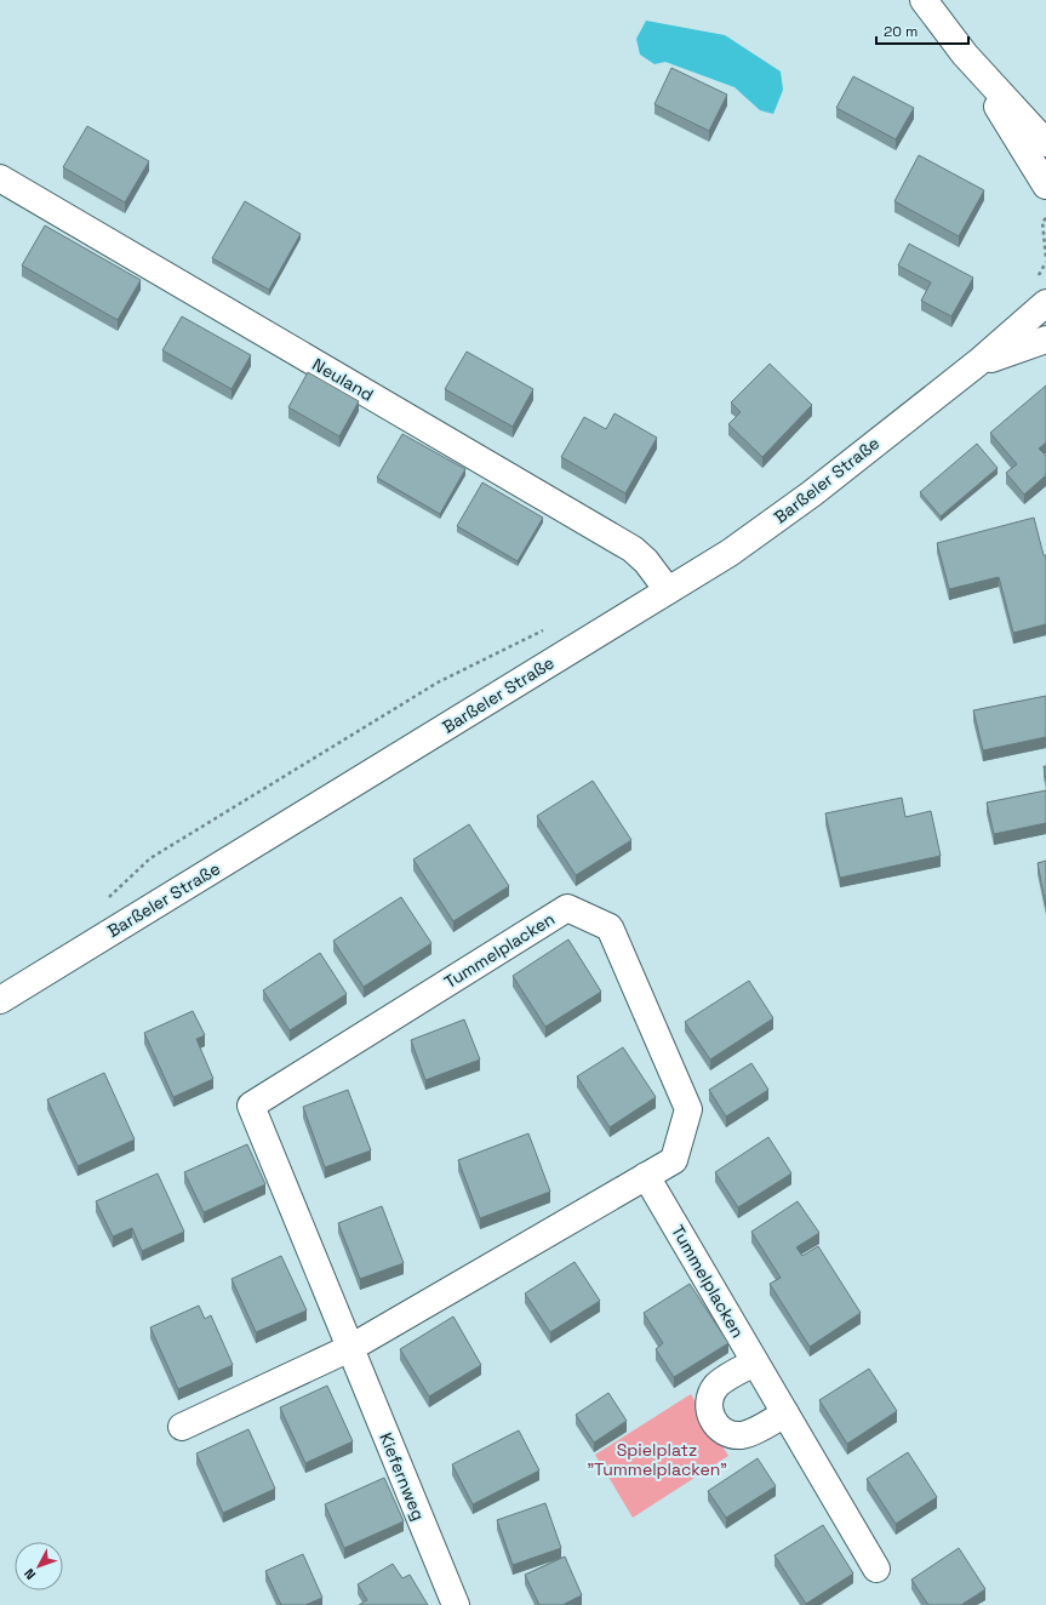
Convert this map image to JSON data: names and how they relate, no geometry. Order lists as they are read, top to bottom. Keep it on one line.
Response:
{"streets":{"street":["Neuland","Barßeler Straße","Tummelplacken","Kiefernweg"]},"crossings":[["Neuland","Barßeler Straße"],["Tummelplacken","Kiefernweg"]],"parks":["Spielplatz \"Tummelplacken\""],"scale_bar":"20 m","north":"bottom left"}
